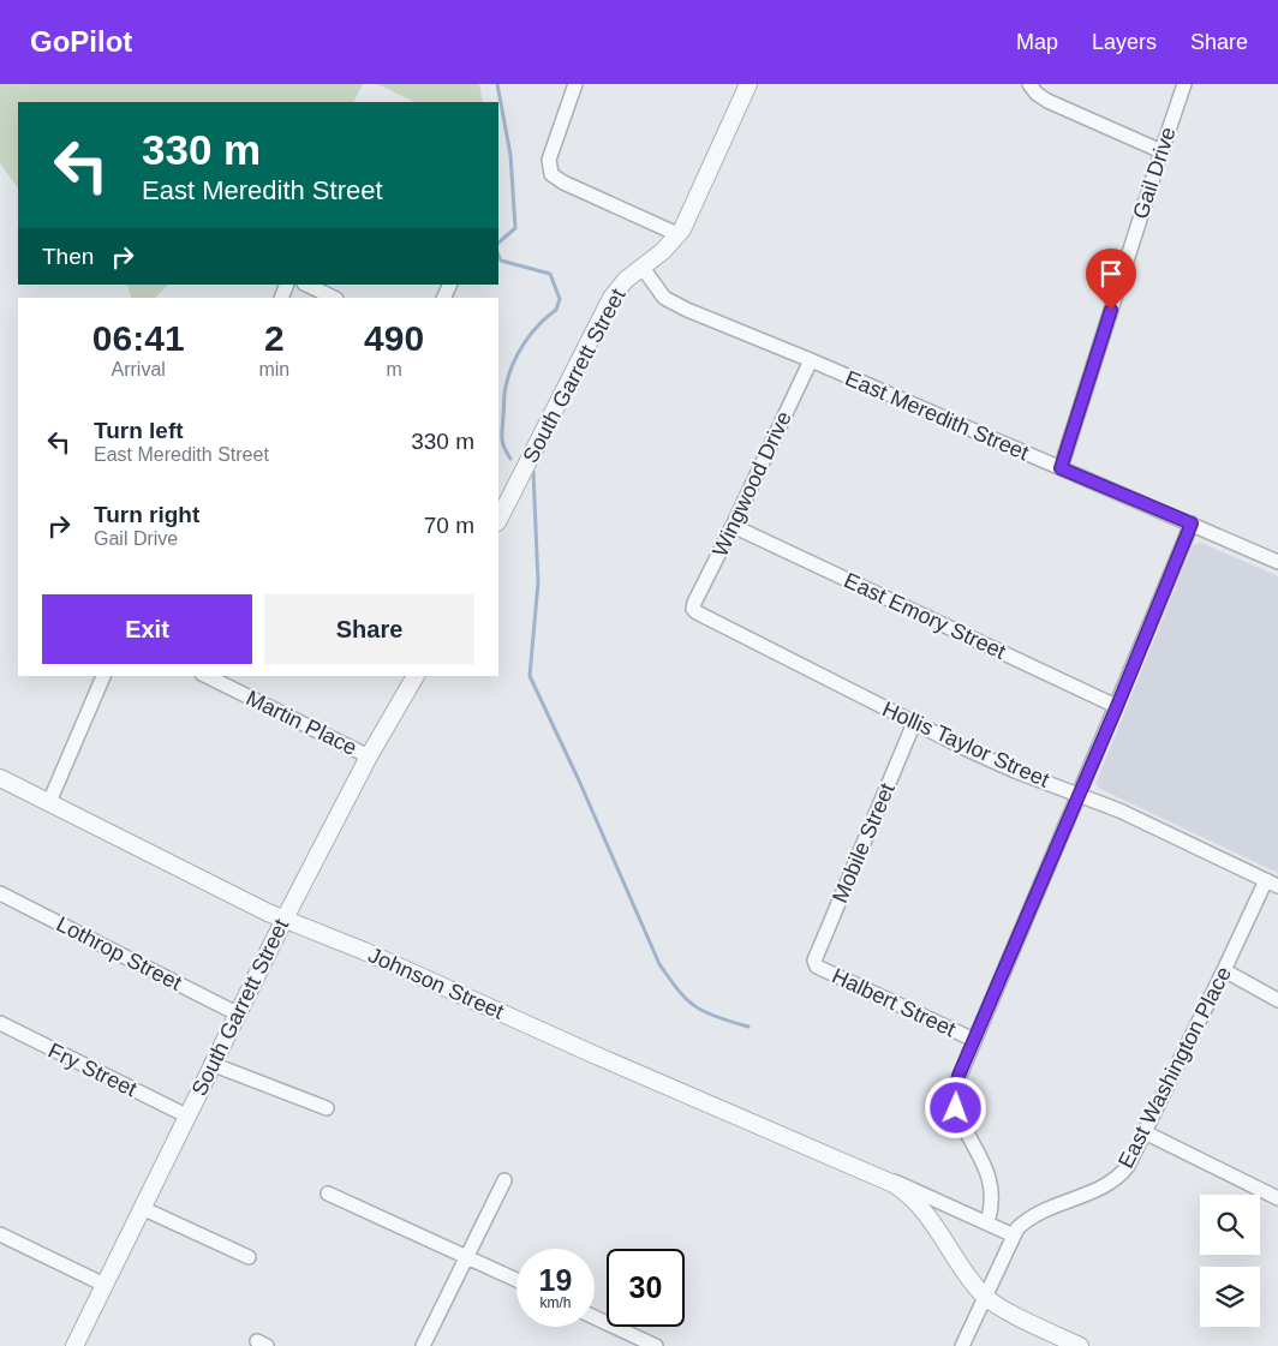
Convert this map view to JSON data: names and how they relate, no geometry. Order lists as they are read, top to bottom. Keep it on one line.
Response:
{"streets":{"street":["Gail Drive","South Garrett Street","East Meredith Street","Wingwood Drive","East Emory Street","Martin Place","Hollis Taylor Street","Mobile Street","Lothrop Street","Johnson Street","Halbert Street","East Washington Place","Fry Street"]},"crossings":[["Gail Drive","East Meredith Street"],["South Garrett Street","East Meredith Street"],["South Garrett Street","Martin Place"],["South Garrett Street","Lothrop Street"],["South Garrett Street","Johnson Street"],["South Garrett Street","Fry Street"],["East Meredith Street","Wingwood Drive"],["Wingwood Drive","East Emory Street"],["Wingwood Drive","Hollis Taylor Street"],["Hollis Taylor Street","Mobile Street"],["Hollis Taylor Street","East Washington Place"],["Mobile Street","Halbert Street"],["Johnson Street","East Washington Place"]],"page":{"header":"GoPilot","nav":["Map","Layers","Share"],"turn":["330 m","East Meredith Street"],"then":"Then","eta":["06:41","Arrival","2","min","490","m"],"list":[{"name":"Turn left","note":"East Meredith Street","value":"330 m"},{"name":"Turn right","note":"Gail Drive","value":"70 m"}],"buttons":["Exit","Share"],"speed":"19 km/h","limit":"30"}}
